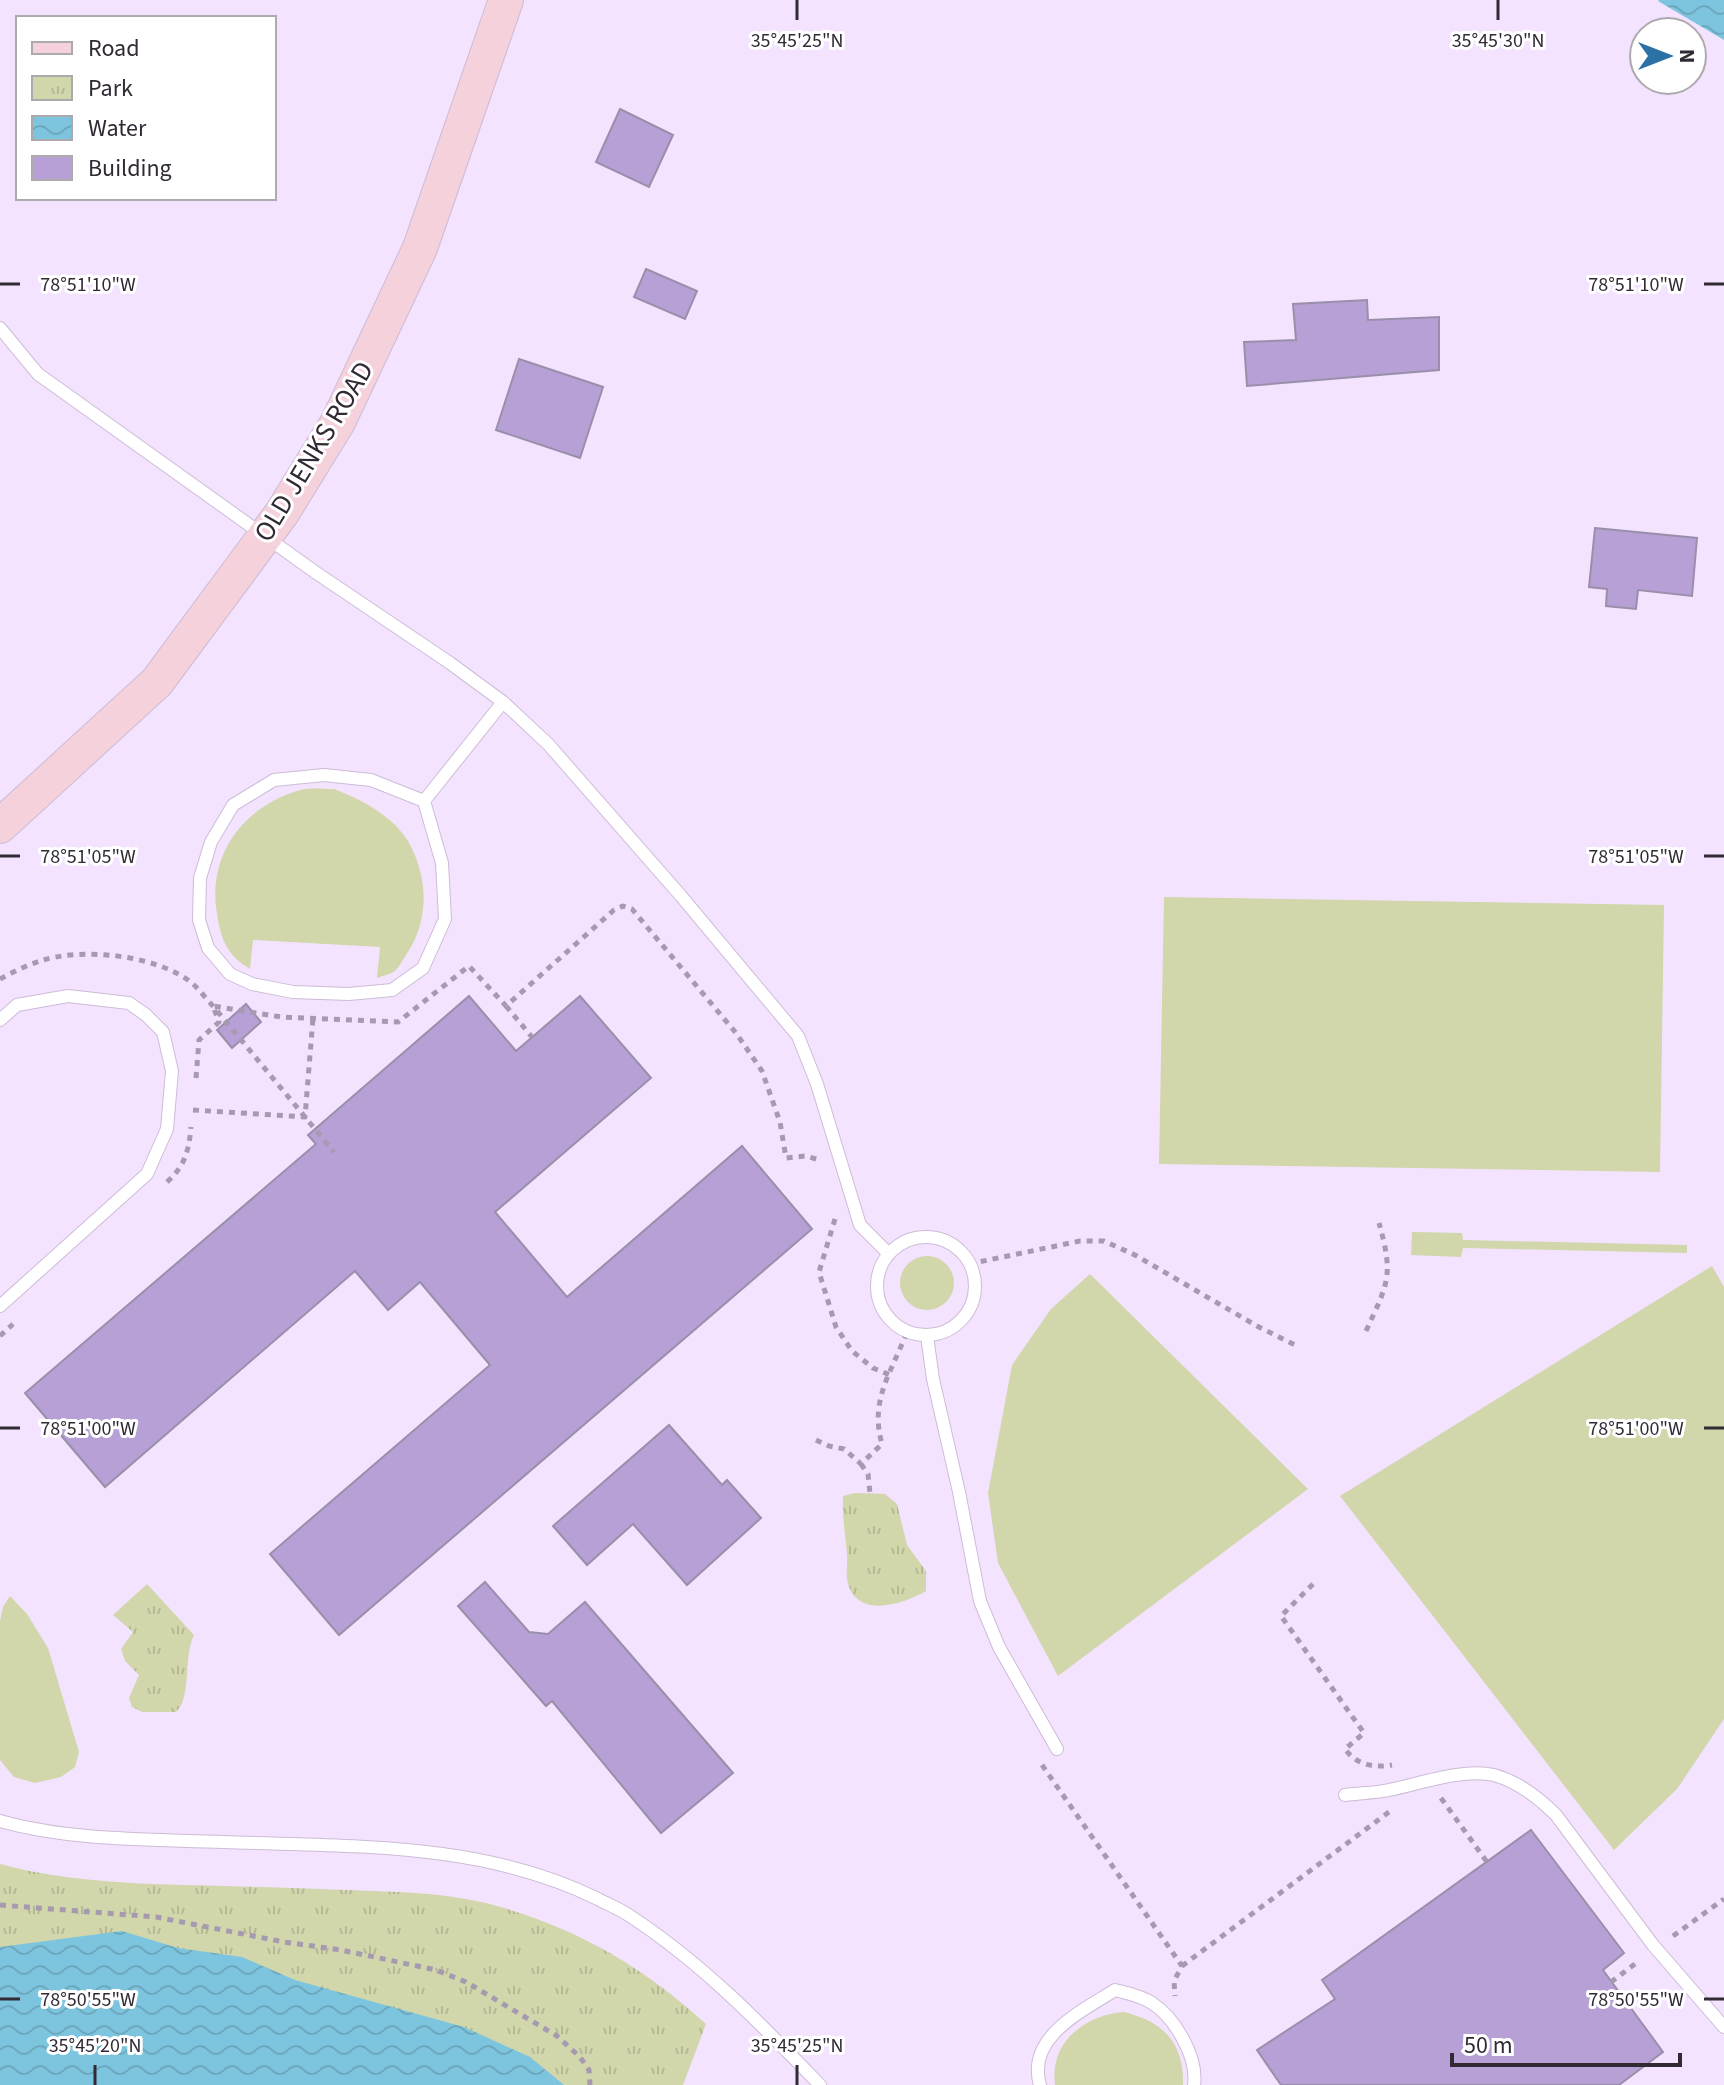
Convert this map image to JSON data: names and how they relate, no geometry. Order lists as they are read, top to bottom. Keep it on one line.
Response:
{"streets":{"street":["OLD JENKS ROAD"]},"legend":["Road","Park","Water","Building"],"scale_bar":"50 m","north":"right","coordinates":["35°45'25\"N","35°45'30\"N","78°51'10\"W","78°51'05\"W","78°51'00\"W","78°50'55\"W","35°45'20\"N"]}
